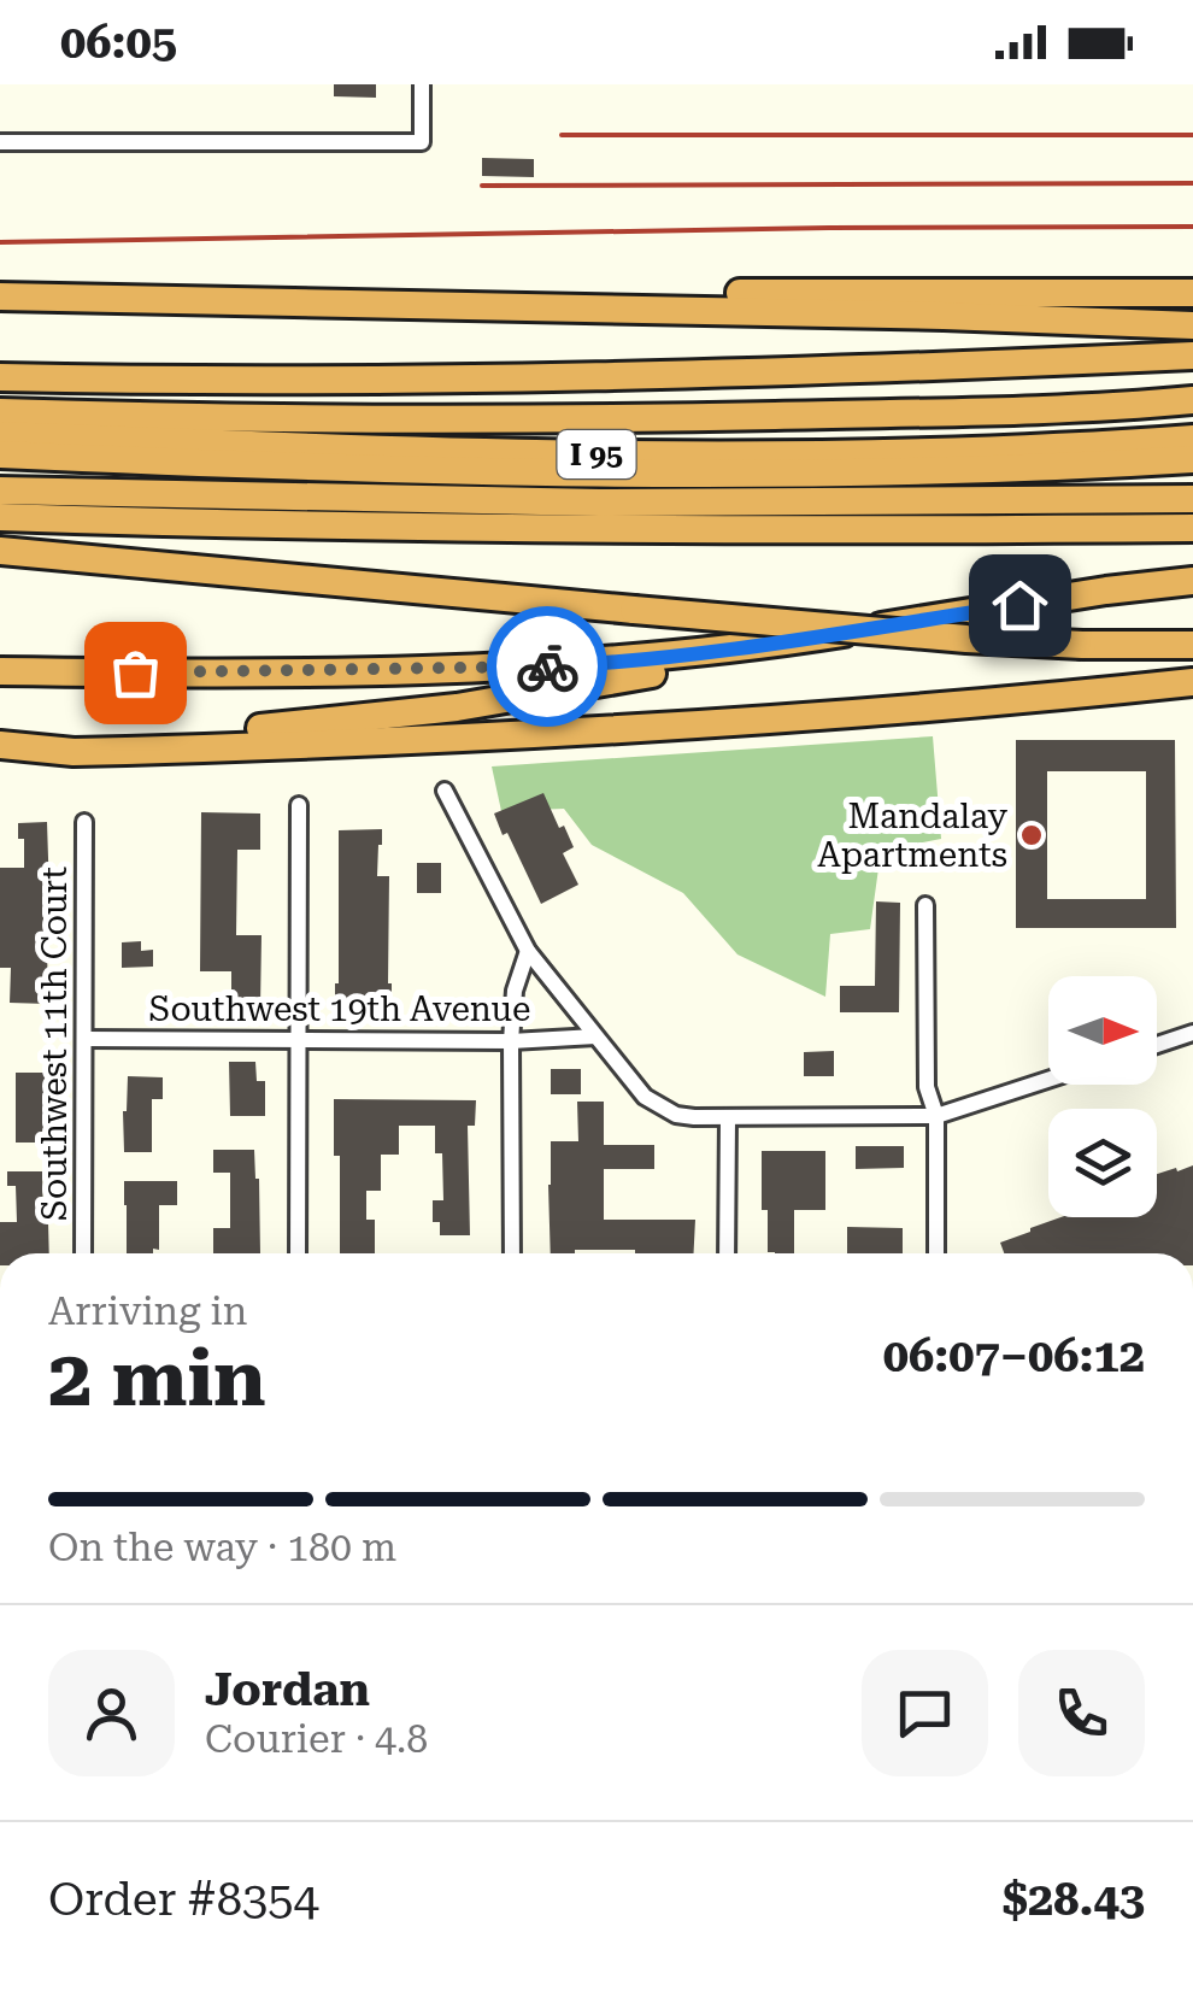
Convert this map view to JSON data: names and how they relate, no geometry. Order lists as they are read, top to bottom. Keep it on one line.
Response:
{"streets":{"highway":["I 95"],"street":["Southwest 19th Avenue","Southwest 11th Court"]},"crossings":[["Southwest 19th Avenue","Southwest 11th Court"]],"places":["Mandalay Apartments"],"north":"right","page":{"status":"06:05","heading":["2 min","Arriving in","06:07–06:12"],"panel":["Jordan","Courier · 4.8","Order #8354","$28.43"],"bar":"On the way · 180 m"}}
